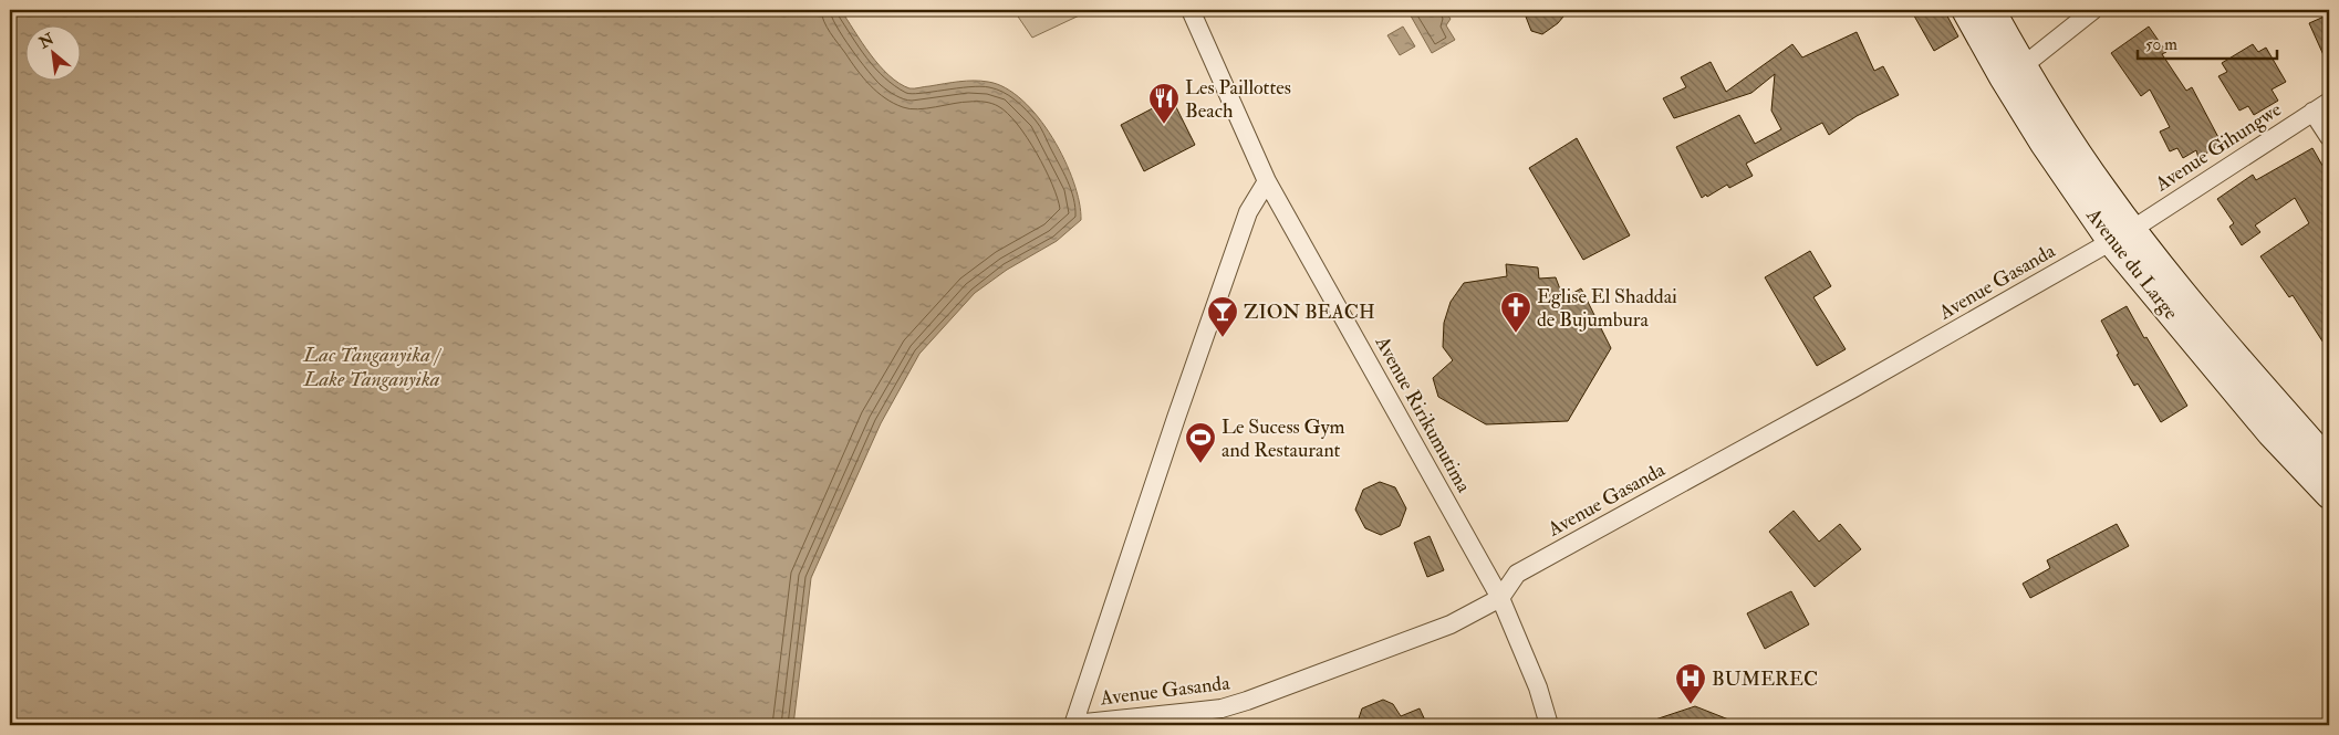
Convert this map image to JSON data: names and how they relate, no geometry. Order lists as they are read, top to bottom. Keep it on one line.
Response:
{"streets":{"main road":["Avenue du Large"],"street":["Avenue Gihungwe","Avenue Gasanda","Avenue Ririkumutima"]},"crossings":[["Avenue Gihungwe","Avenue du Large"],["Avenue Gihungwe","Avenue Gasanda"],["Avenue du Large","Avenue Gasanda"],["Avenue Gasanda","Avenue Ririkumutima"]],"water":["Lac Tanganyika / Lake Tanganyika"],"places":{"restaurant":["Les Paillottes Beach"],"church":["Eglise El Shaddai de Bujumbura"],"bar":["ZION BEACH"],"sports":["Le Sucess Gym and Restaurant"],"hospital":["BUMEREC"]},"scale_bar":"50 m","north":"top left"}
